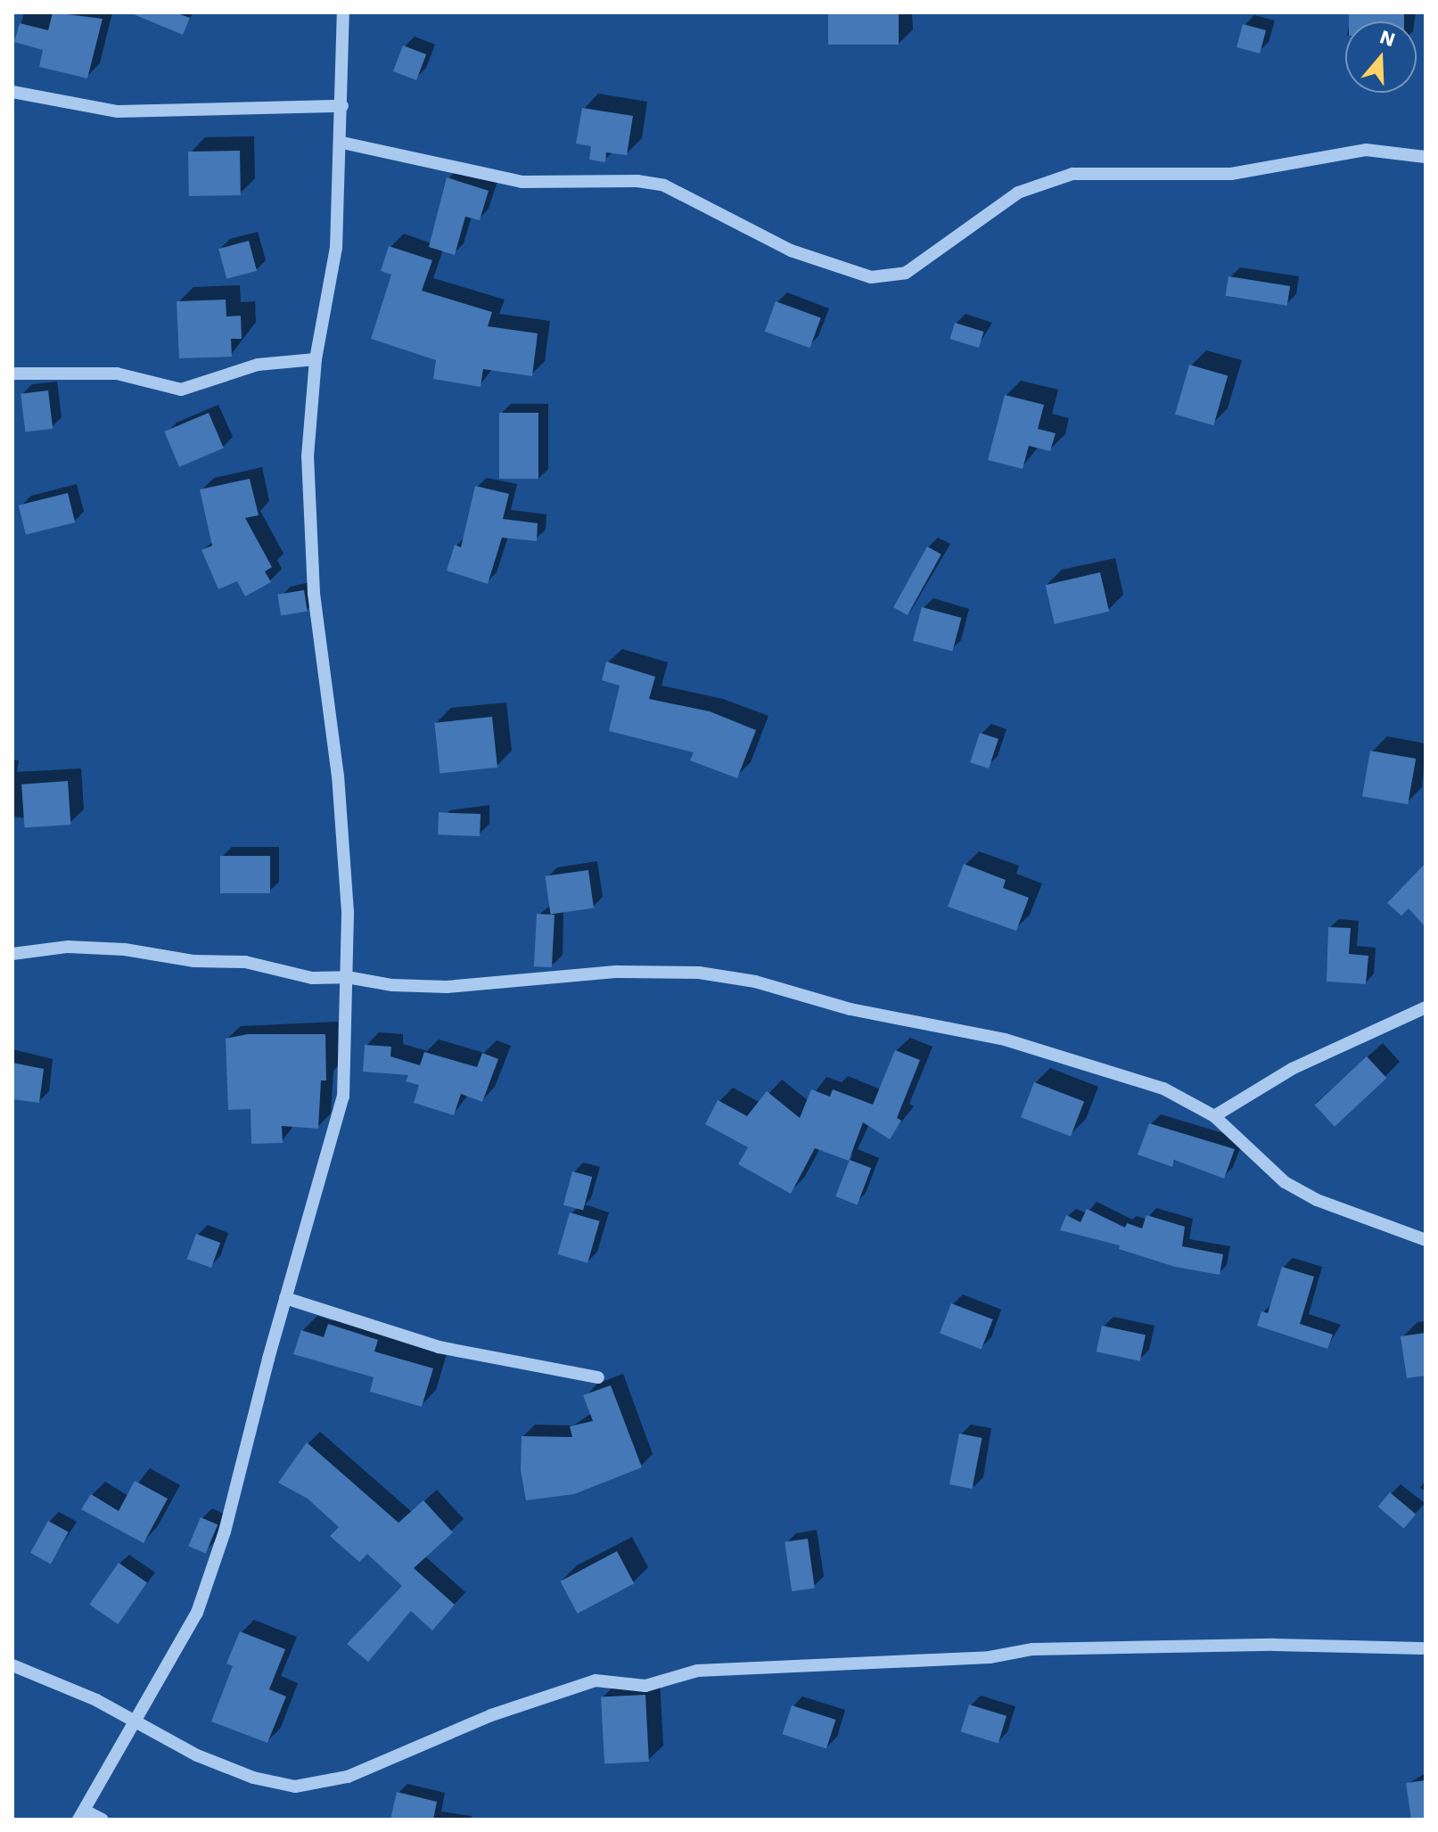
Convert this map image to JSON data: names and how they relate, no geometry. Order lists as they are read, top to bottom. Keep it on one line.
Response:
{"north":"top"}
